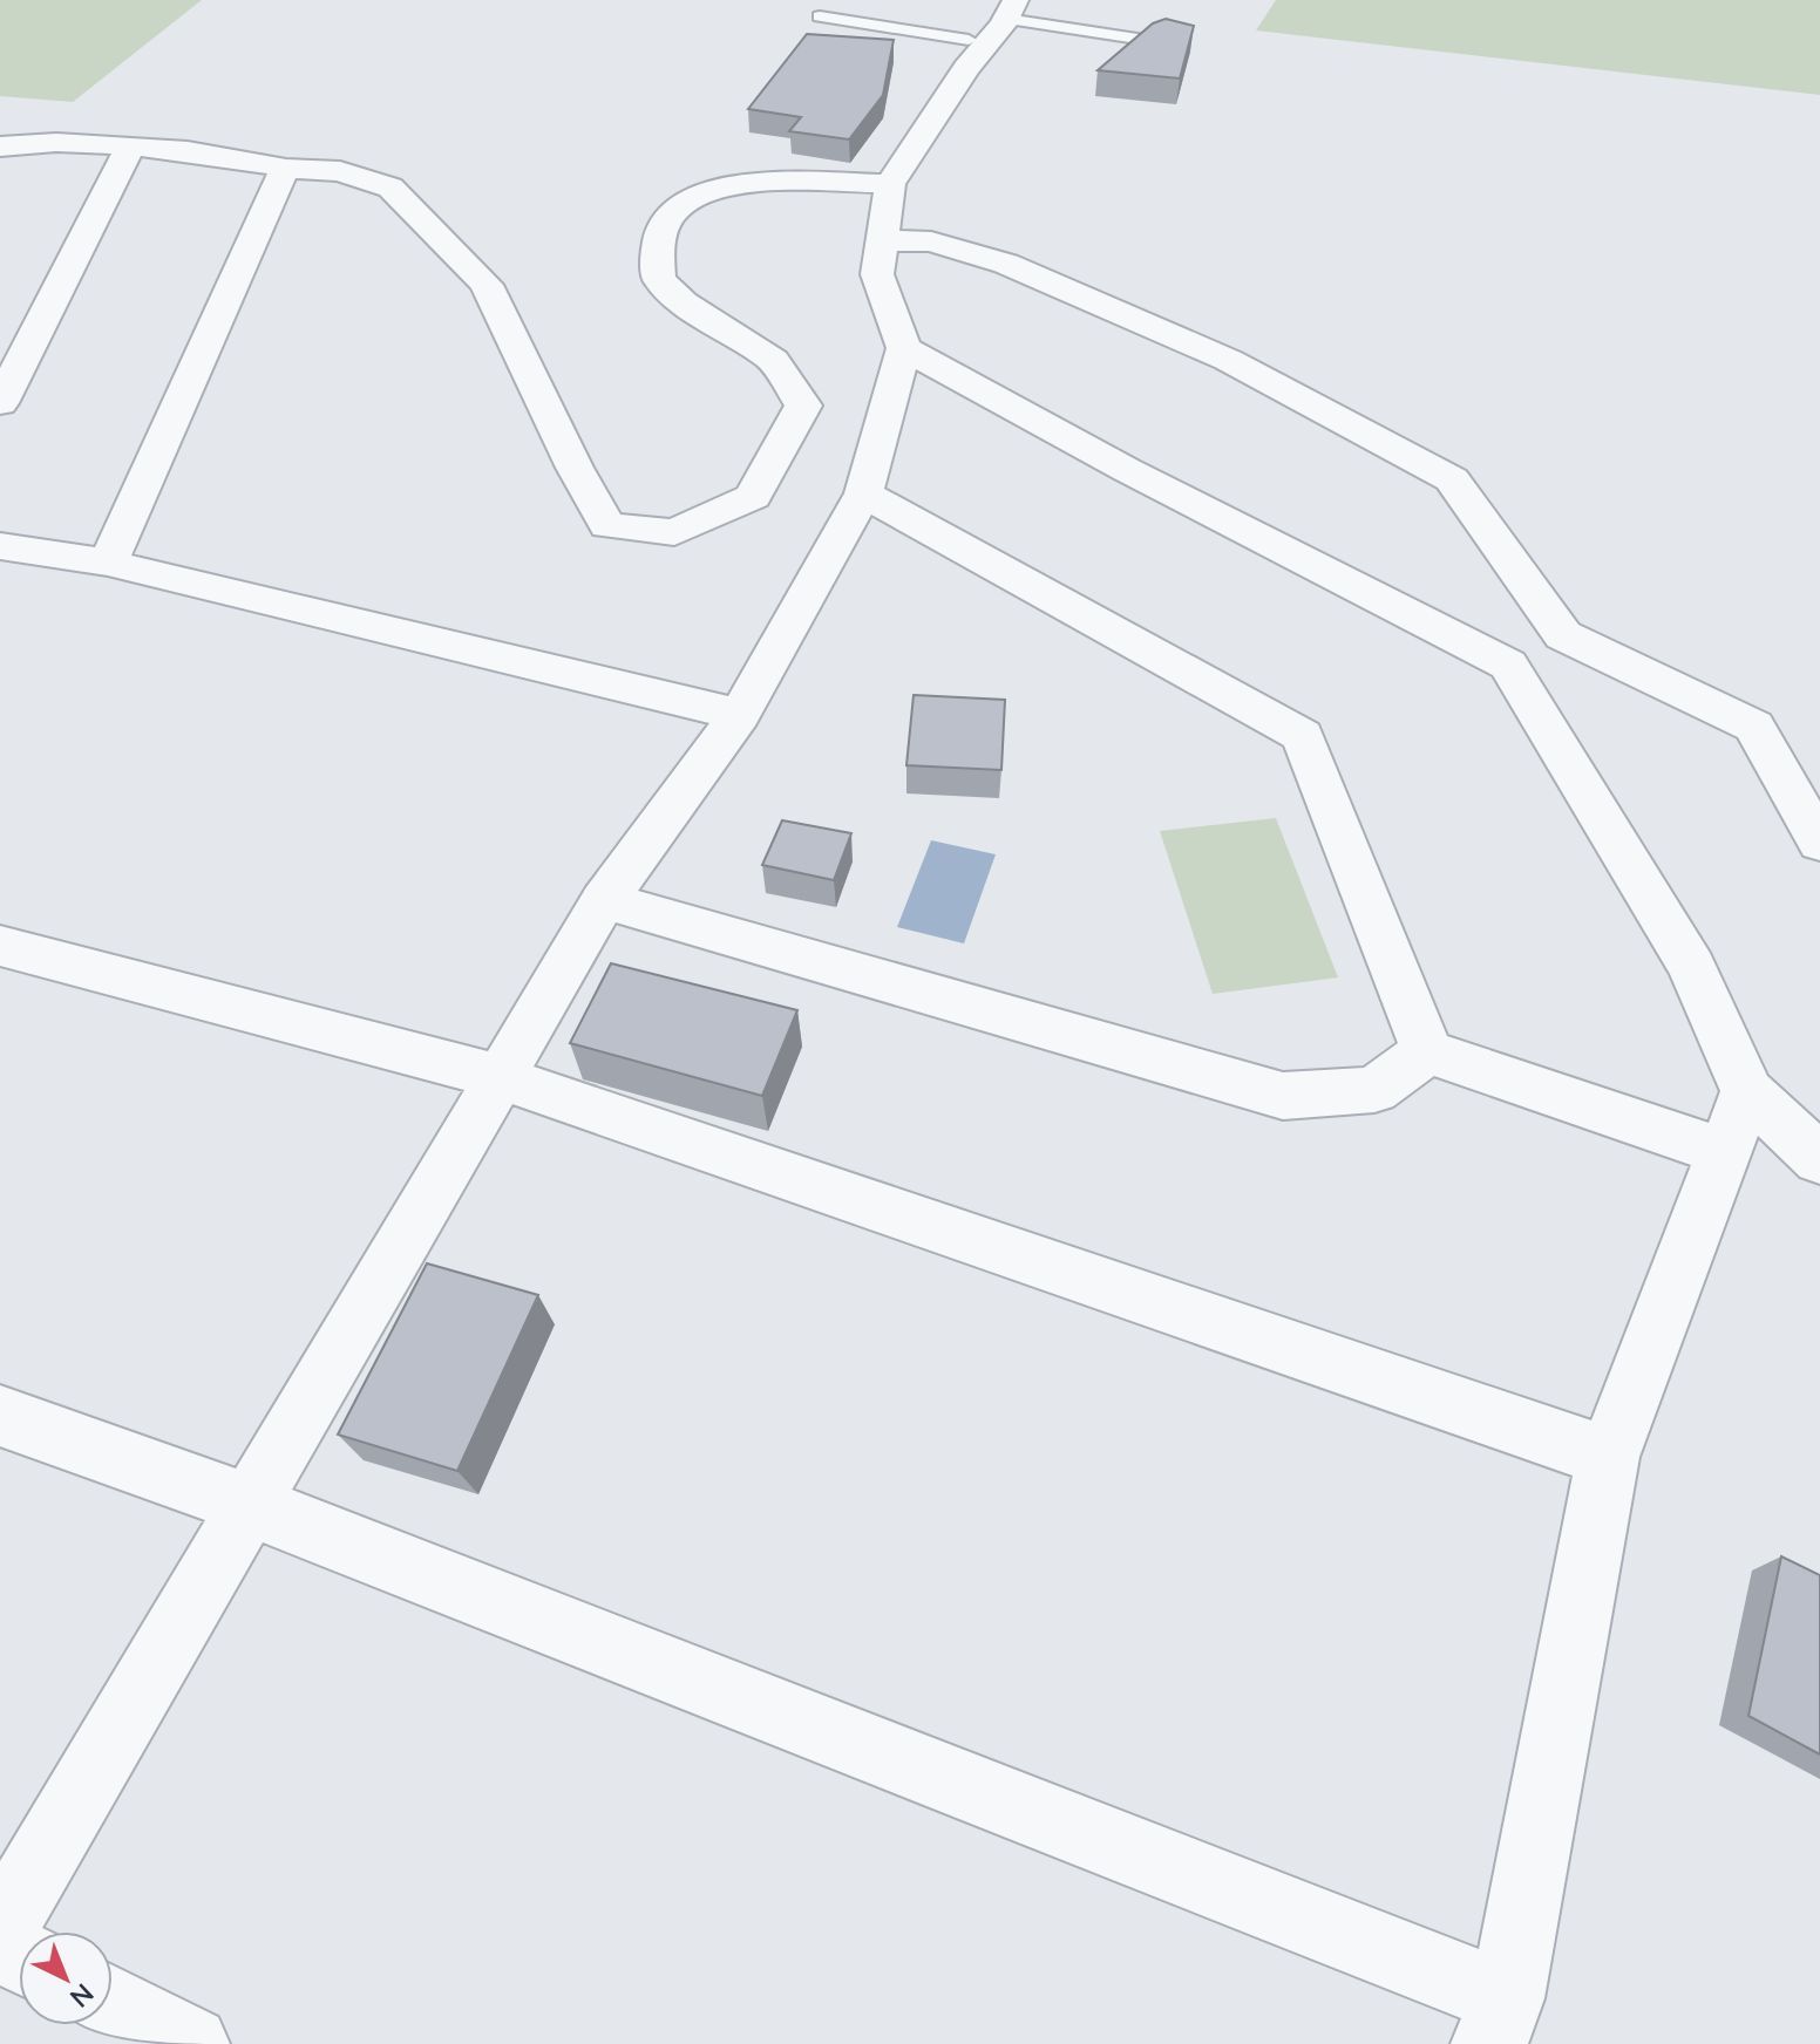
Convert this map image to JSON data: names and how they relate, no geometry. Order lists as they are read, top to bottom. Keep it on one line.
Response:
{"north":"bottom right"}
